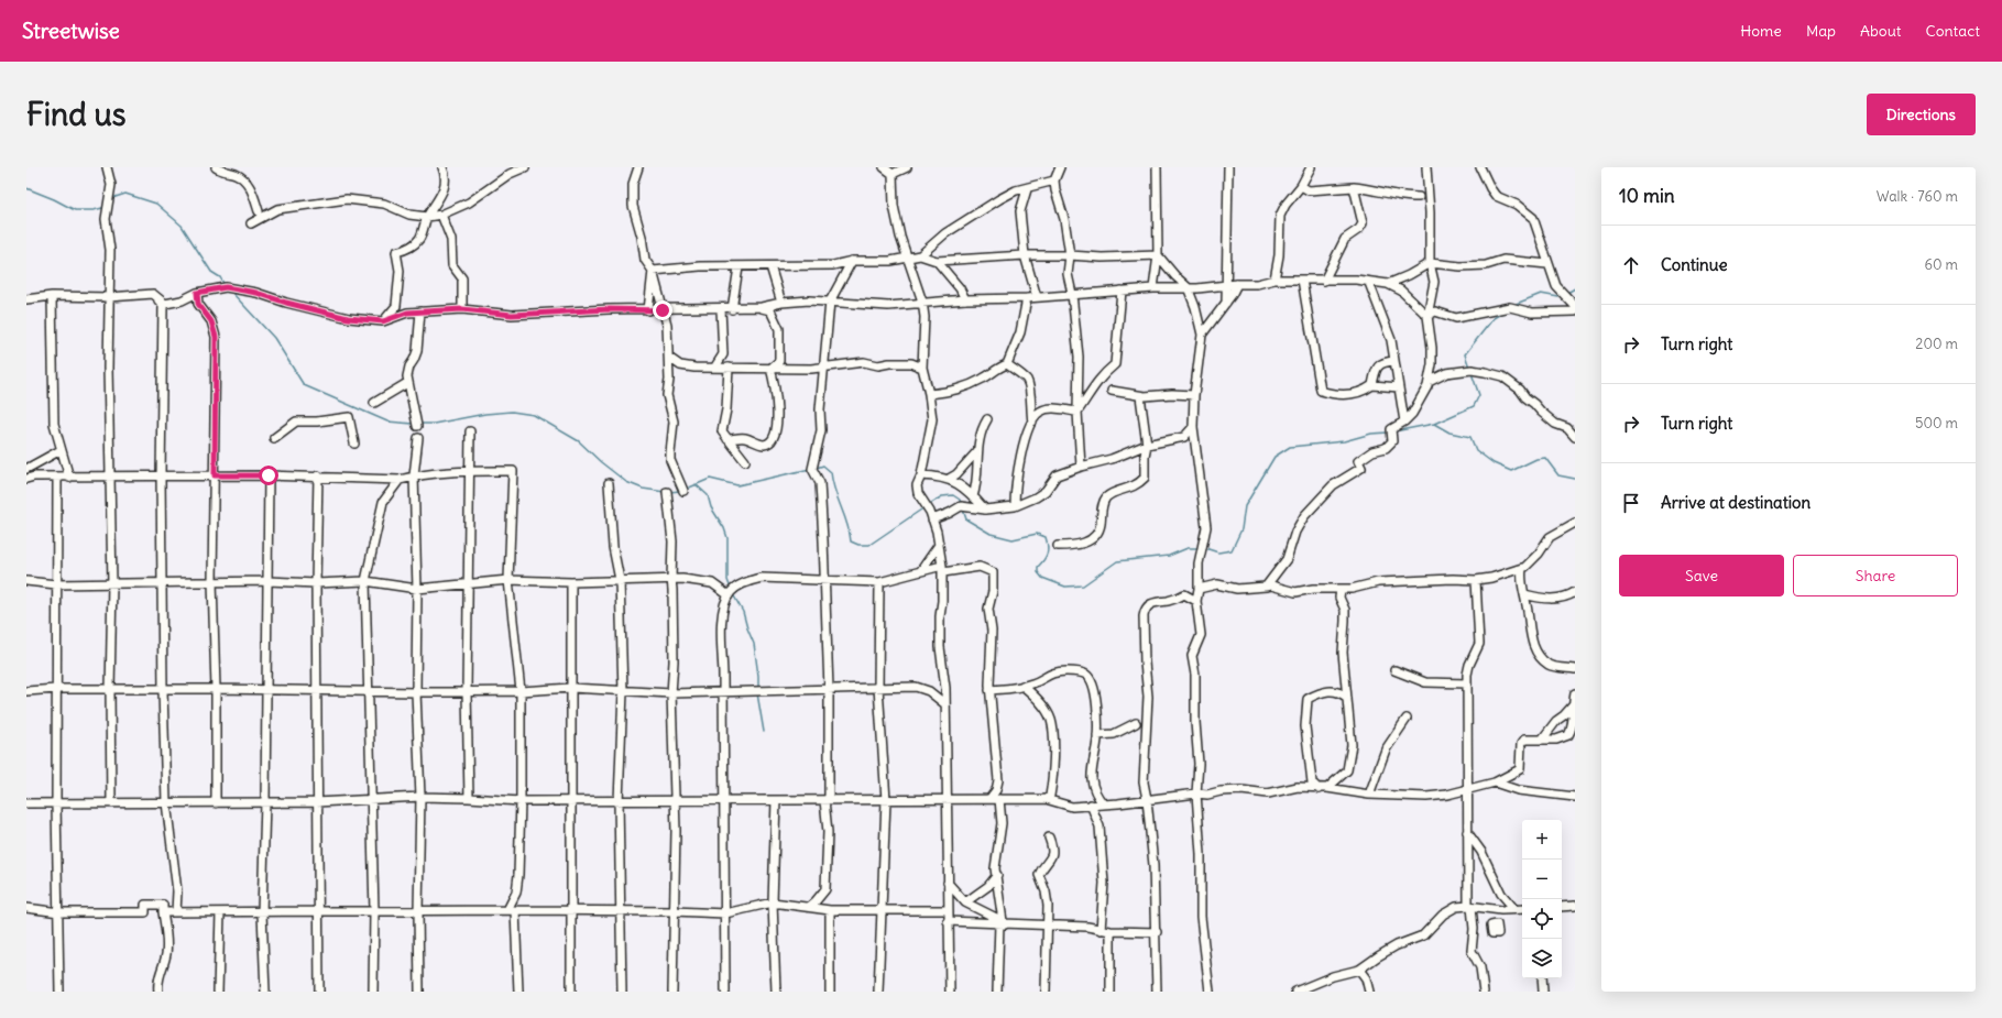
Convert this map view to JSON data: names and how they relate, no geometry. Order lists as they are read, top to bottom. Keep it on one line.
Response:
{"page":{"header":"Streetwise","nav":["Home","Map","About","Contact"],"buttons":["Directions",["Save","Share"]],"title":"Find us","heading":["10 min","Walk · 760 m"],"list":[["Continue","60 m"],["Turn right","200 m"],["Turn right","500 m"],"Arrive at destination"],"map_buttons":["+","−"]}}
